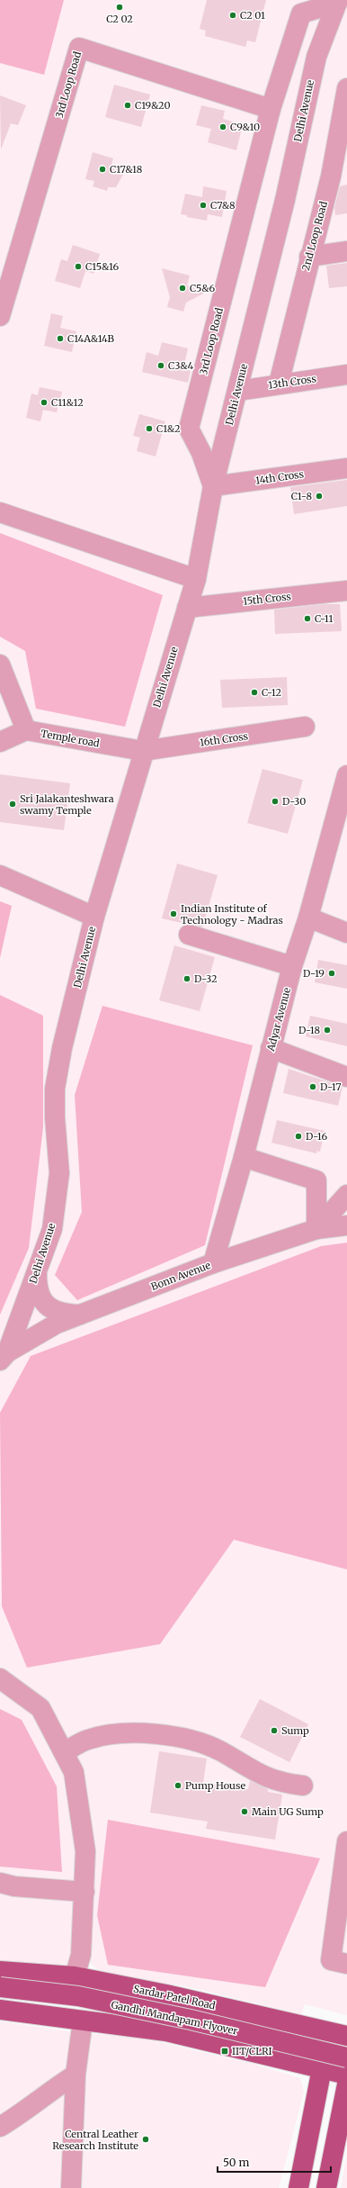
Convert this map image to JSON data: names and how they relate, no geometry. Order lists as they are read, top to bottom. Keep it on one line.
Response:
{"streets":{"main road":["Sardar Patel Road","Gandhi Mandapam Flyover"],"lane":["3rd Loop Road","Delhi Avenue","2nd Loop Road","13th Cross","14th Cross","15th Cross","Temple road","16th Cross","Adyar Avenue","Bonn Avenue"]},"crossings":[["3rd Loop Road","Delhi Avenue"],["3rd Loop Road","14th Cross"],["Delhi Avenue","13th Cross"],["Delhi Avenue","14th Cross"],["Delhi Avenue","15th Cross"],["Delhi Avenue","Temple road"],["Delhi Avenue","16th Cross"],["Delhi Avenue","Bonn Avenue"],["2nd Loop Road","13th Cross"],["Temple road","16th Cross"],["Adyar Avenue","Bonn Avenue"]],"places":{"other":["C2 02","C2 01","C19&20","C9&10","C17&18","C7&8","C15&16","C5&6","C14A&14B","C3&4","C11&12","C1&2","C1-8","C-11","C-12","D-30","Sri Jalakanteshwara swamy Temple","Indian Institute of Technology - Madras","D-19","D-32","D-18","D-17","D-16","Sump","Pump House","Main UG Sump","Central Leather Research Institute"],"transit":["IIT/CLRI"]},"scale_bar":"50 m"}
